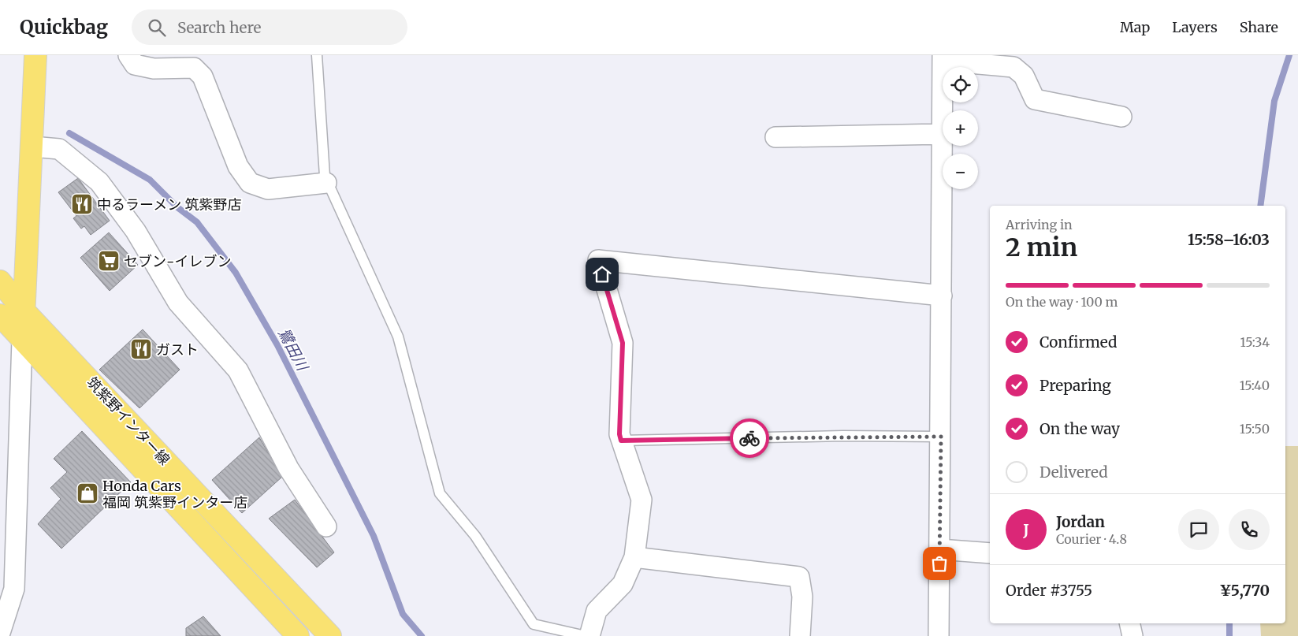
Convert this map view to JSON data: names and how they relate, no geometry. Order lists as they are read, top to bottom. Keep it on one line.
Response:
{"streets":{"main road":["筑紫野インター線"]},"water":["鷺田川"],"places":{"restaurant":["中るラーメン 筑紫野店","ガスト"],"supermarket":["セブン-イレブン"],"shop":["Honda Cars 福岡 筑紫野インター店"]},"page":{"header":"Quickbag","search":"Search here","nav":["Map","Layers","Share"],"map_buttons":["+","−"],"heading":["2 min","Arriving in","15:58–16:03"],"panel":["Jordan","Courier · 4.8","Order #3755","¥5,770"],"bar":"On the way · 100 m","list":[["Confirmed","15:34"],["Preparing","15:40"],["On the way","15:50"],"Delivered"],"round":"J"}}
